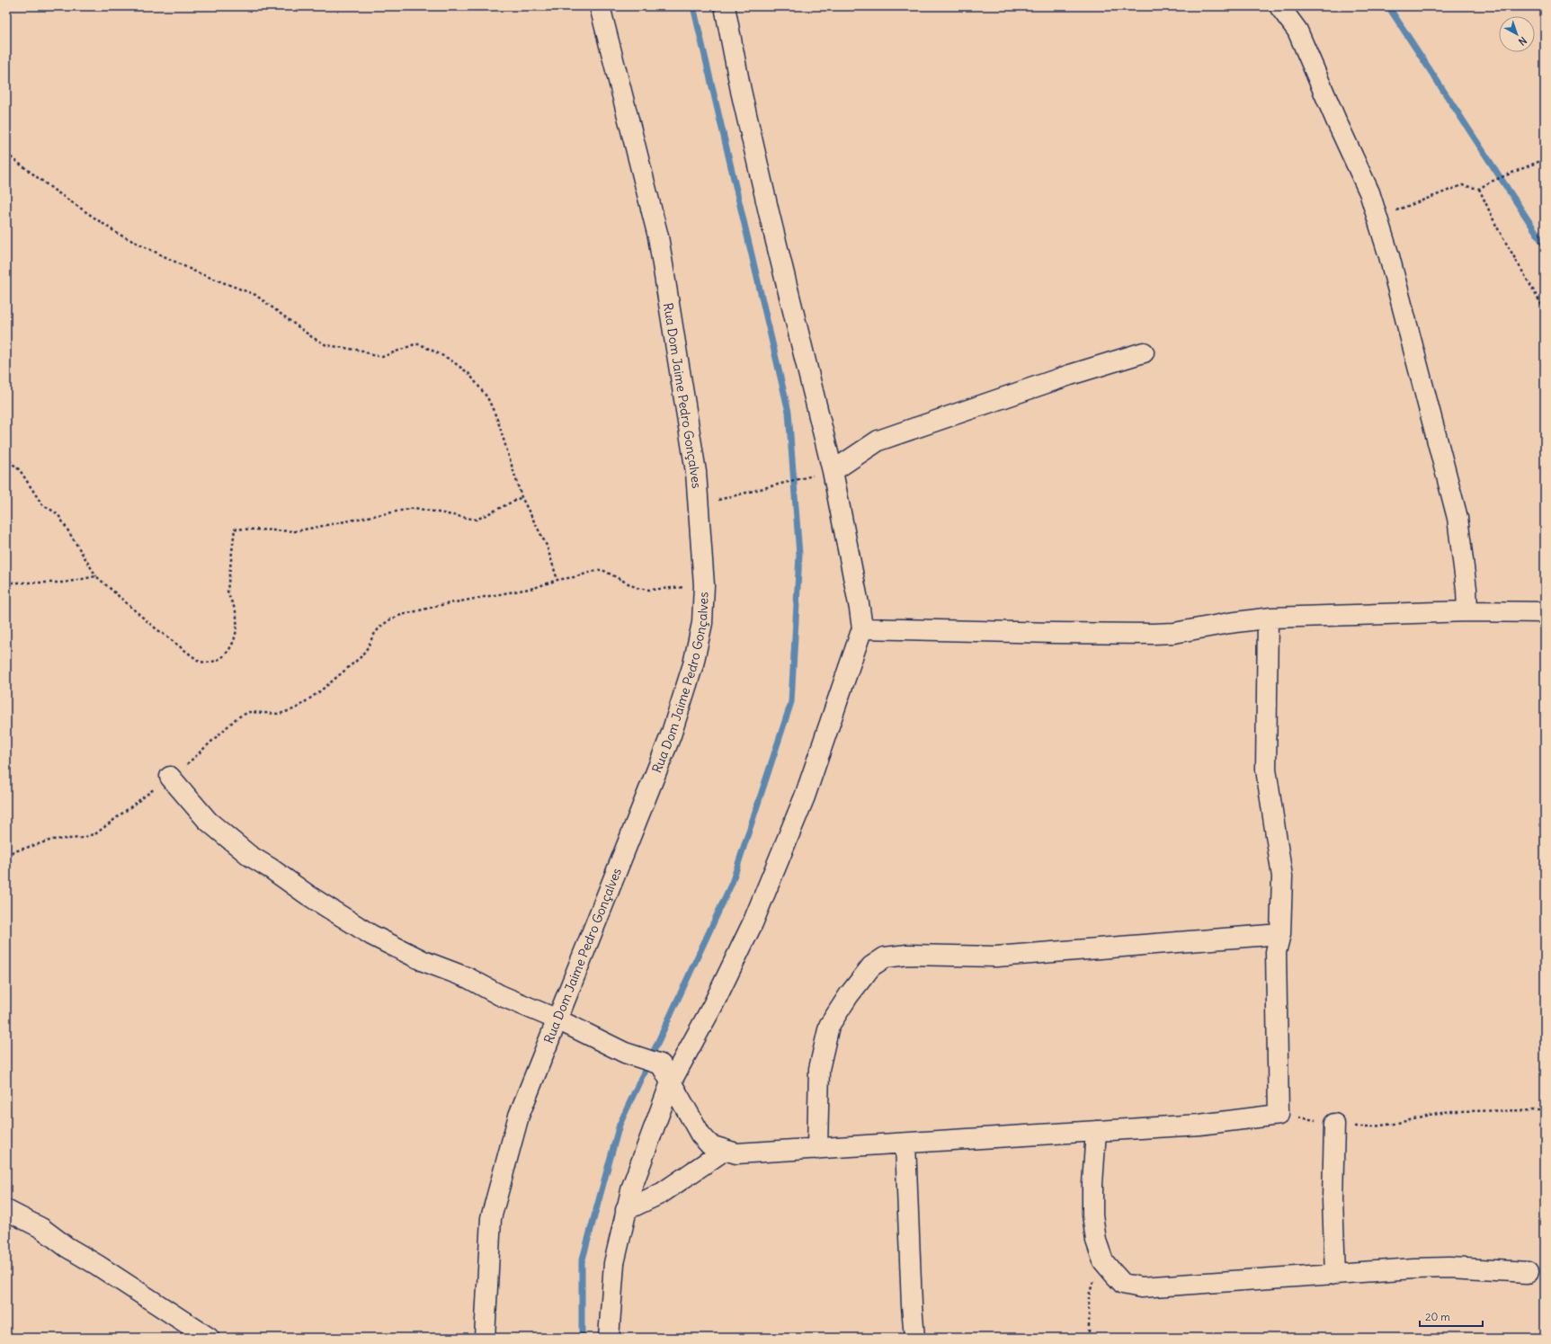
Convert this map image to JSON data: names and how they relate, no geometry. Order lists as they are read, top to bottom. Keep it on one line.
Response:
{"streets":{"street":["Rua Dom Jaime Pedro Gonçalves"]},"scale_bar":"20 m","north":"bottom right"}
